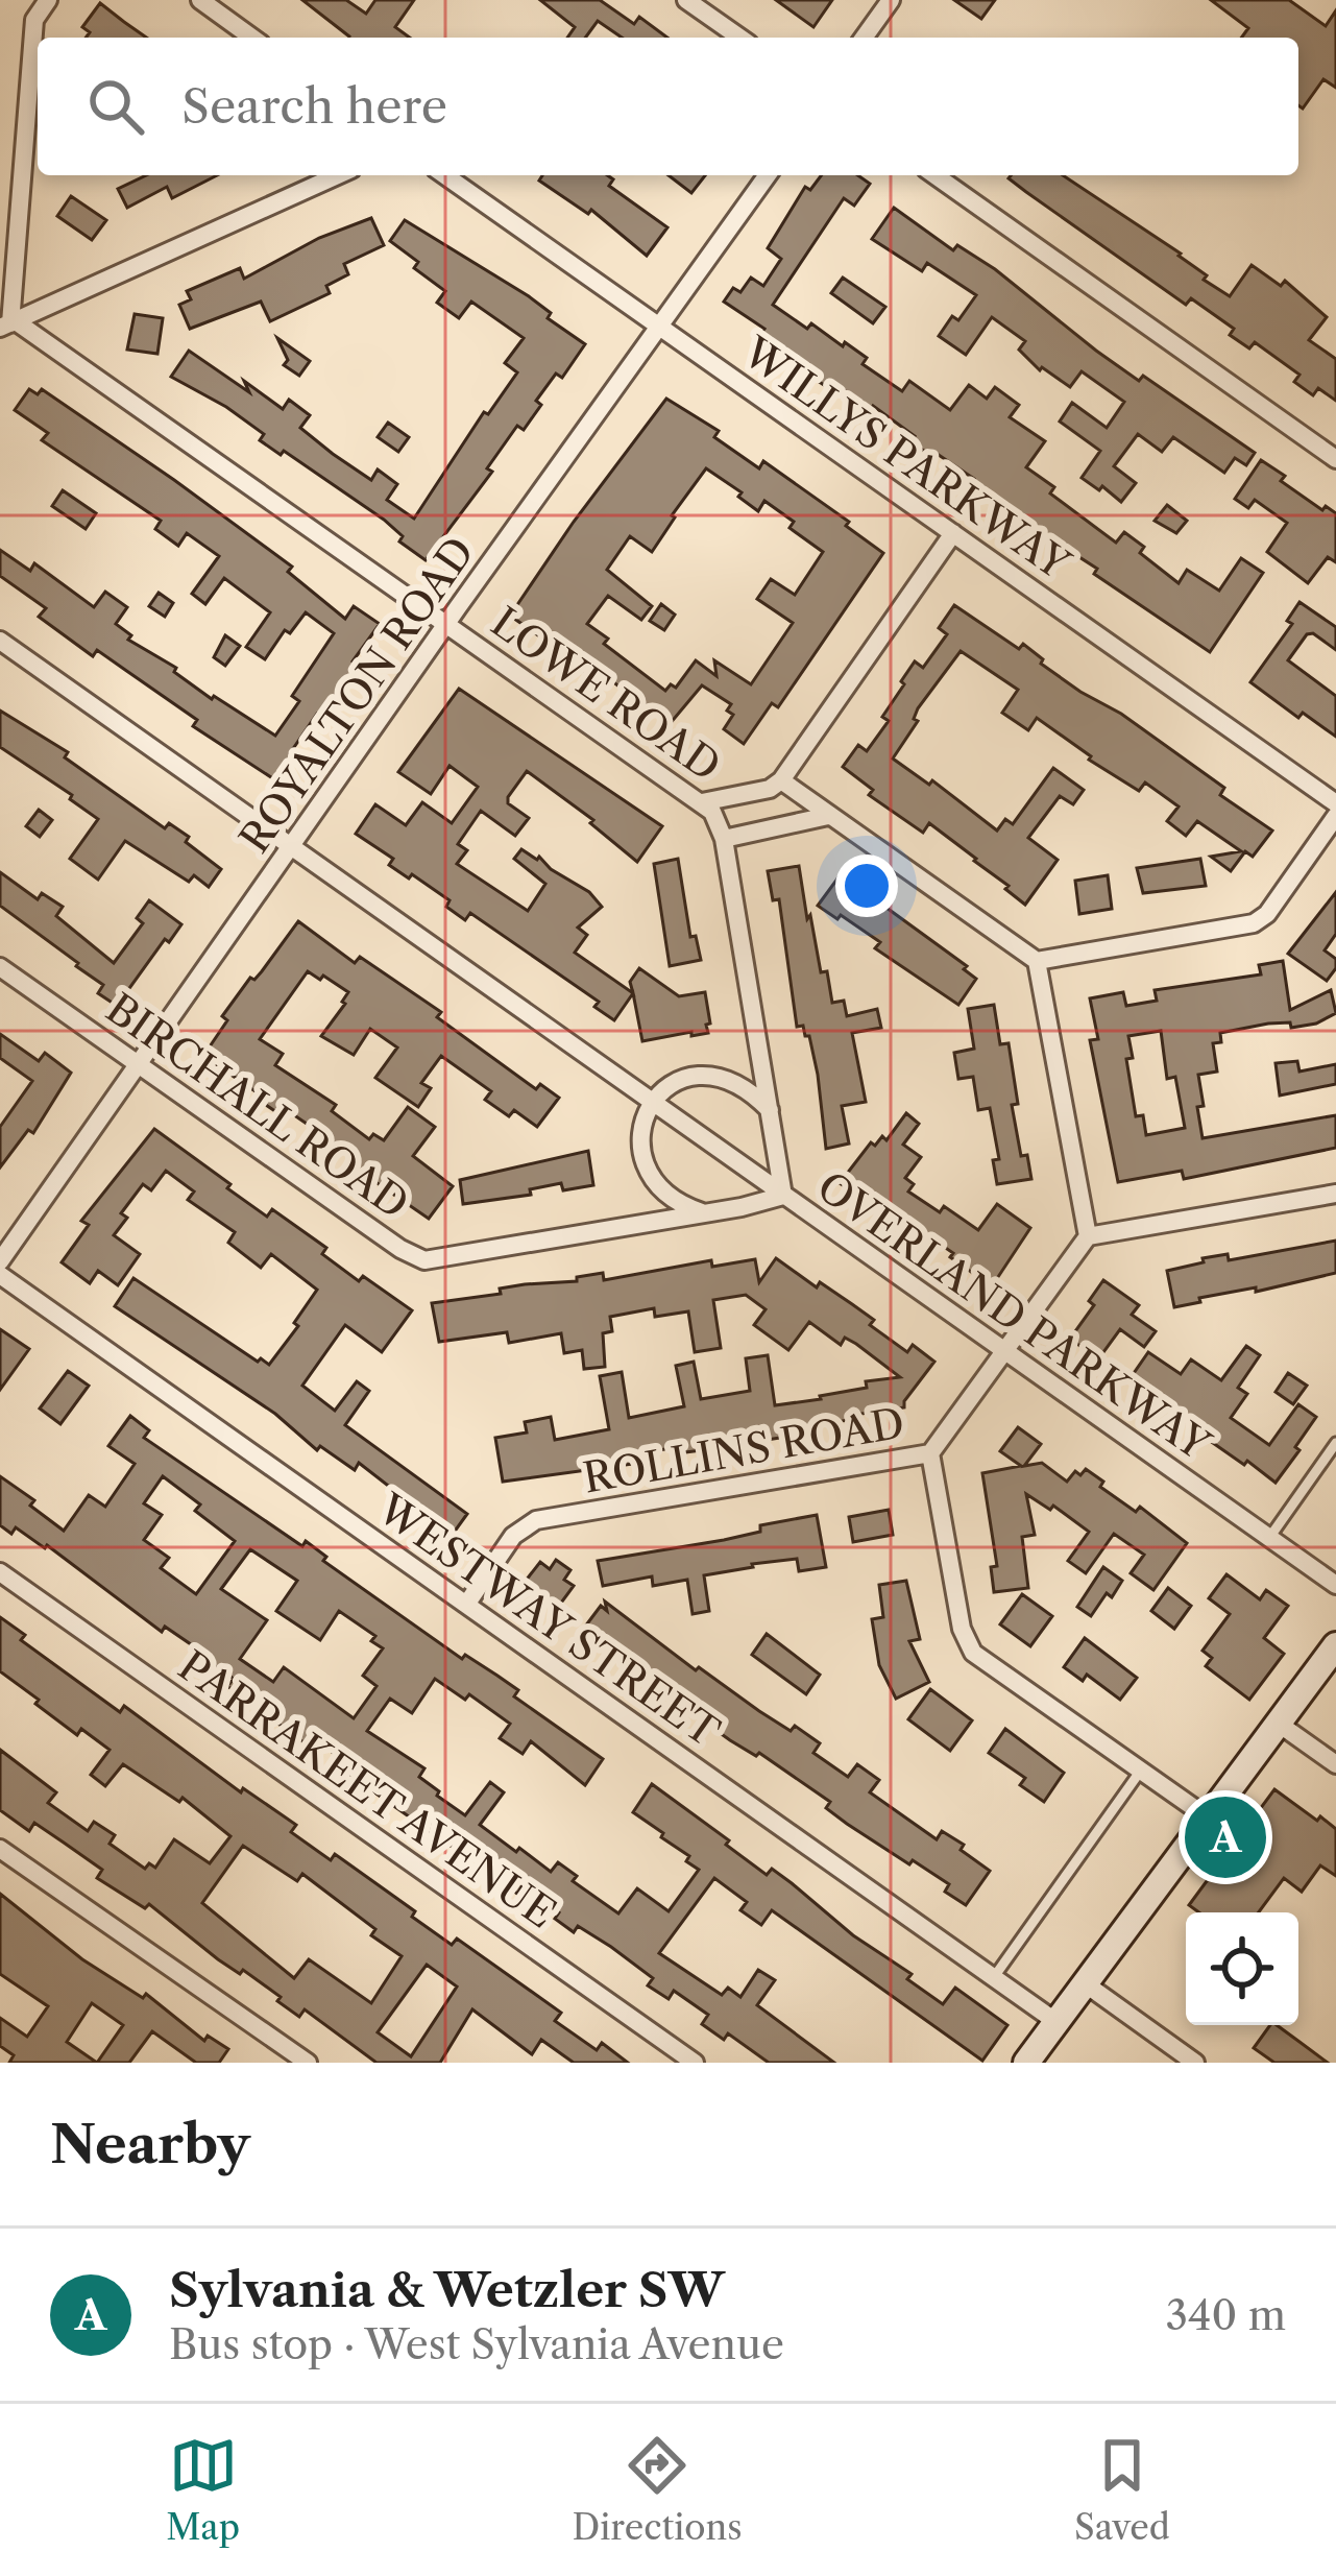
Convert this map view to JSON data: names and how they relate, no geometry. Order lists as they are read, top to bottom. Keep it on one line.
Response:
{"streets":{"street":["WILLYS PARKWAY","LOWE ROAD","ROYALTON ROAD","BIRCHALL ROAD","OVERLAND PARKWAY","ROLLINS ROAD","WESTWAY STREET","PARRAKEET AVENUE"]},"crossings":[["WILLYS PARKWAY","ROYALTON ROAD"],["LOWE ROAD","ROYALTON ROAD"],["LOWE ROAD","BIRCHALL ROAD"],["LOWE ROAD","OVERLAND PARKWAY"],["ROYALTON ROAD","BIRCHALL ROAD"],["ROYALTON ROAD","OVERLAND PARKWAY"],["BIRCHALL ROAD","OVERLAND PARKWAY"],["OVERLAND PARKWAY","ROLLINS ROAD"],["ROLLINS ROAD","WESTWAY STREET"]],"page":{"search":"Search here","pins":"A","heading":"Nearby","list":[{"mark":"A","name":"Sylvania & Wetzler SW","note":"Bus stop · West Sylvania Avenue","value":"340 m"}],"nav":["Map","Directions","Saved"]}}
